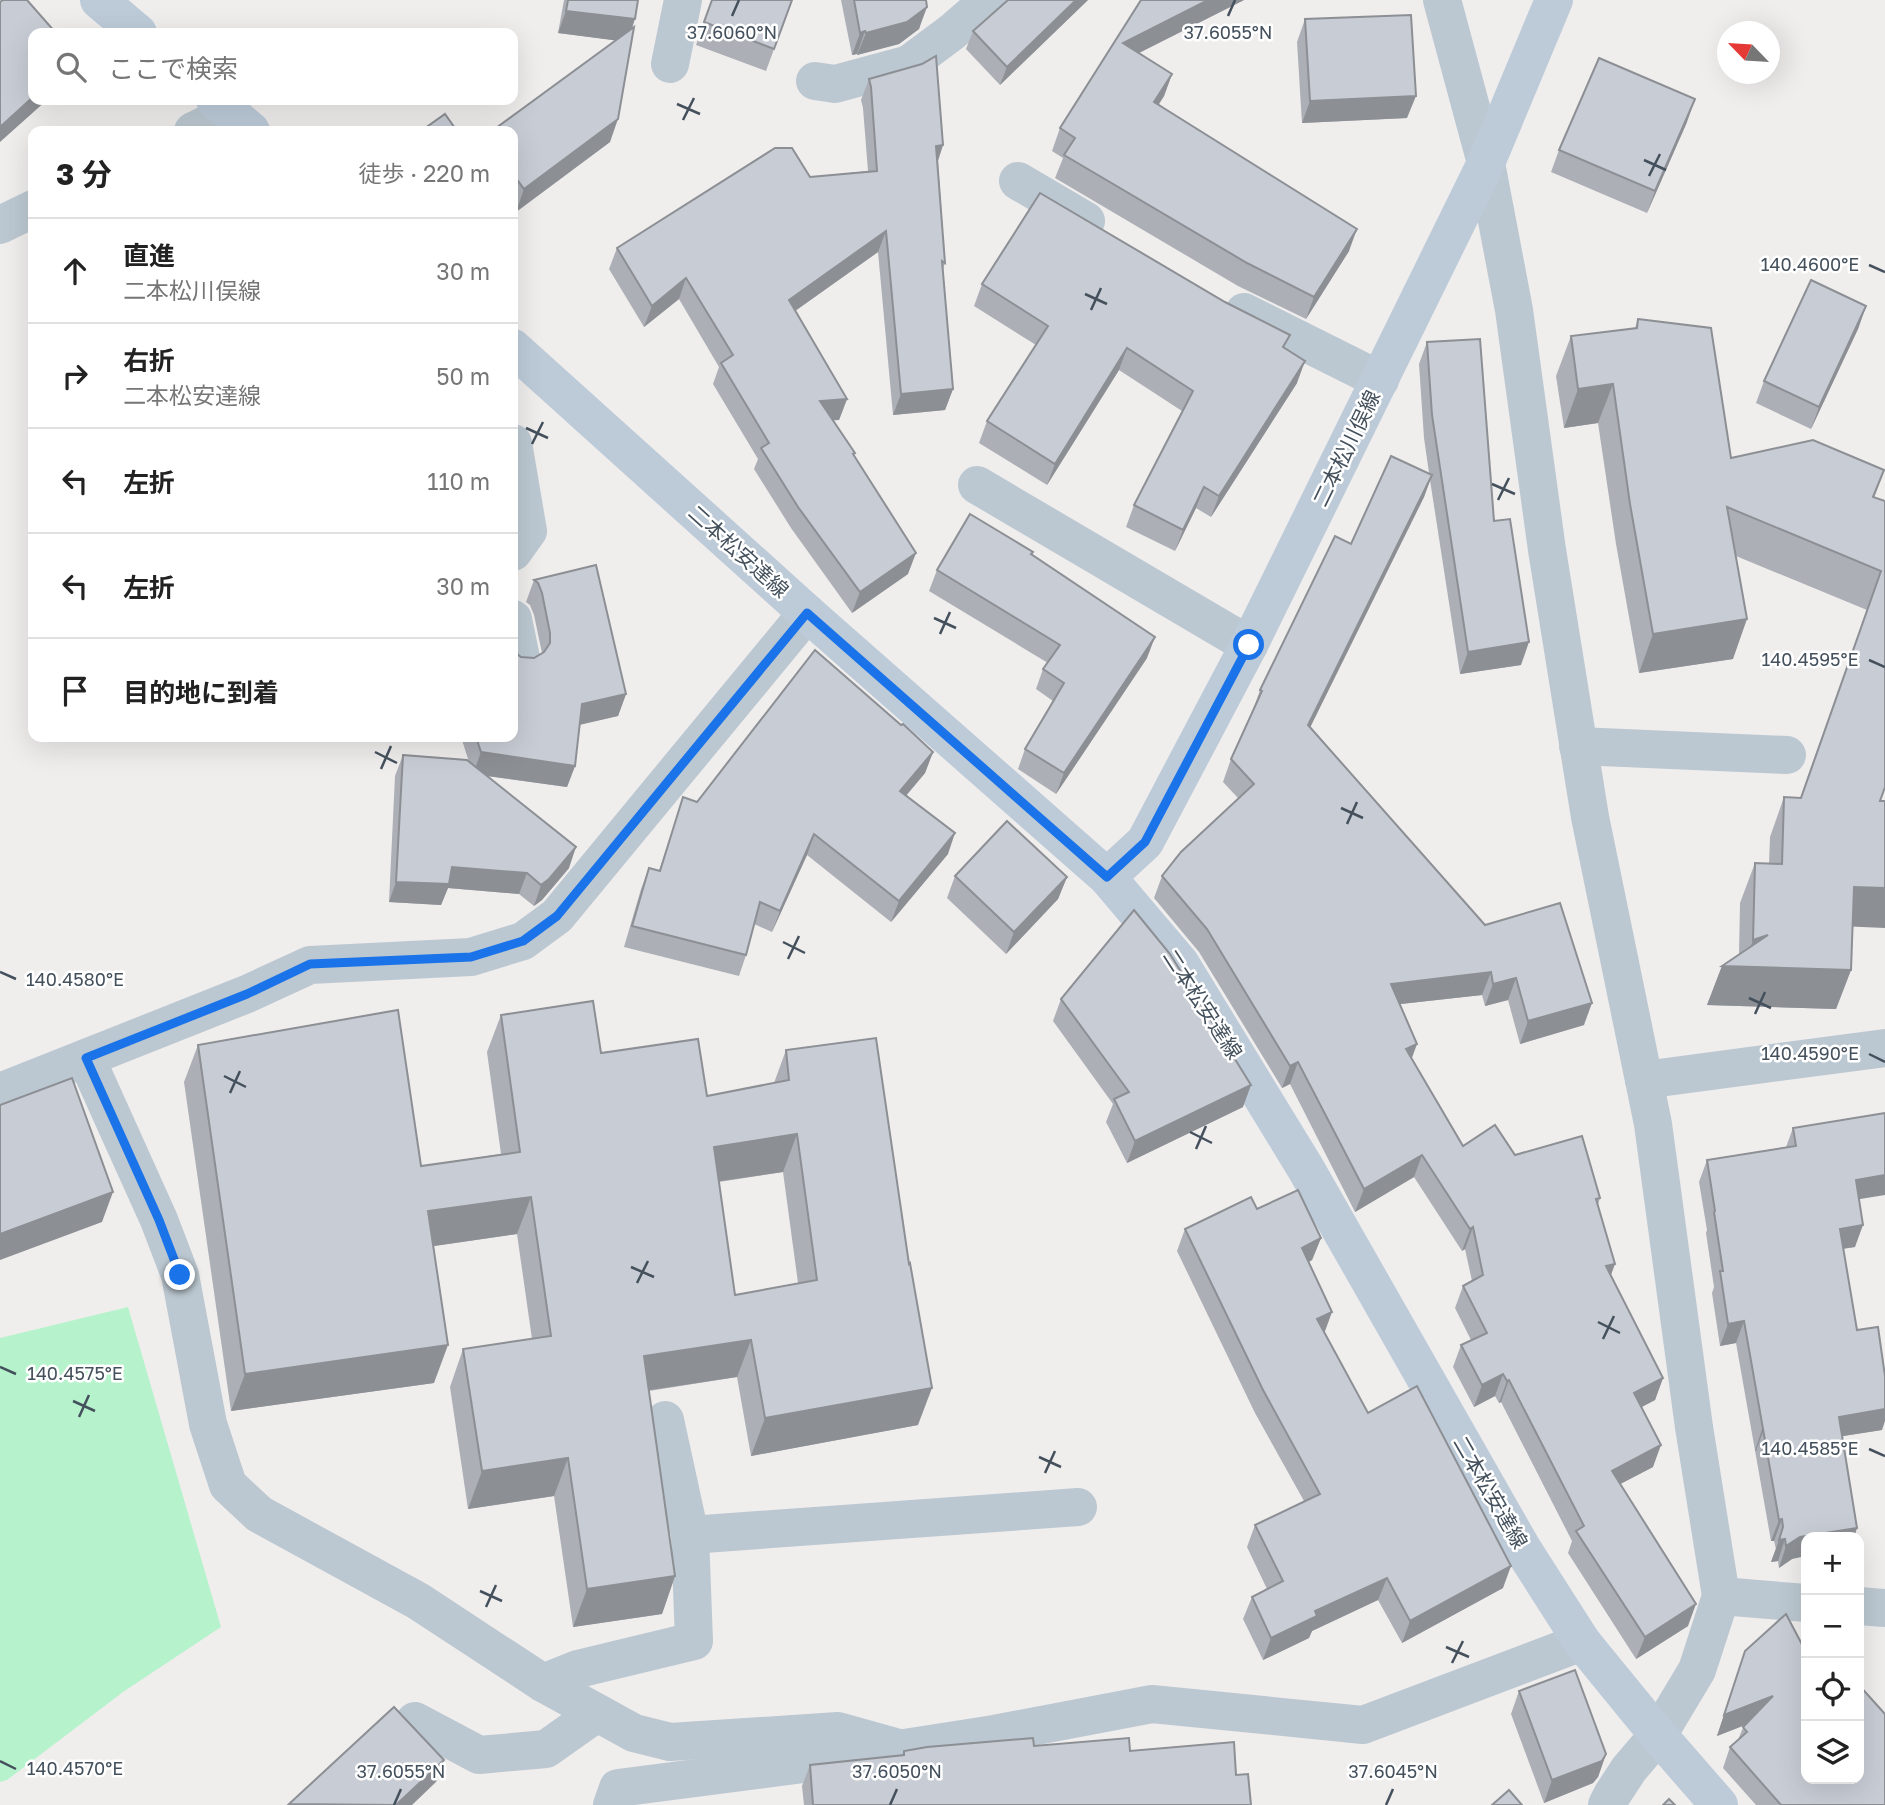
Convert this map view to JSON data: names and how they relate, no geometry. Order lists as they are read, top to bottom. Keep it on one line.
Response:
{"streets":{"main road":["二本松川俣線","二本松安達線"]},"crossings":[["二本松川俣線","二本松安達線"]],"north":"top left","page":{"search":"ここで検索","heading":["3 分","徒歩 · 220 m"],"list":[["直進","二本松川俣線","30 m"],["右折","二本松安達線","50 m"],["左折","110 m"],["左折","30 m"],"目的地に到着"],"map_buttons":["+","−"]},"coordinates":["37.6060°N","37.6055°N","140.4600°E","140.4595°E","140.4580°E","140.4590°E","140.4575°E","140.4585°E","140.4570°E","37.6050°N","37.6045°N"]}
